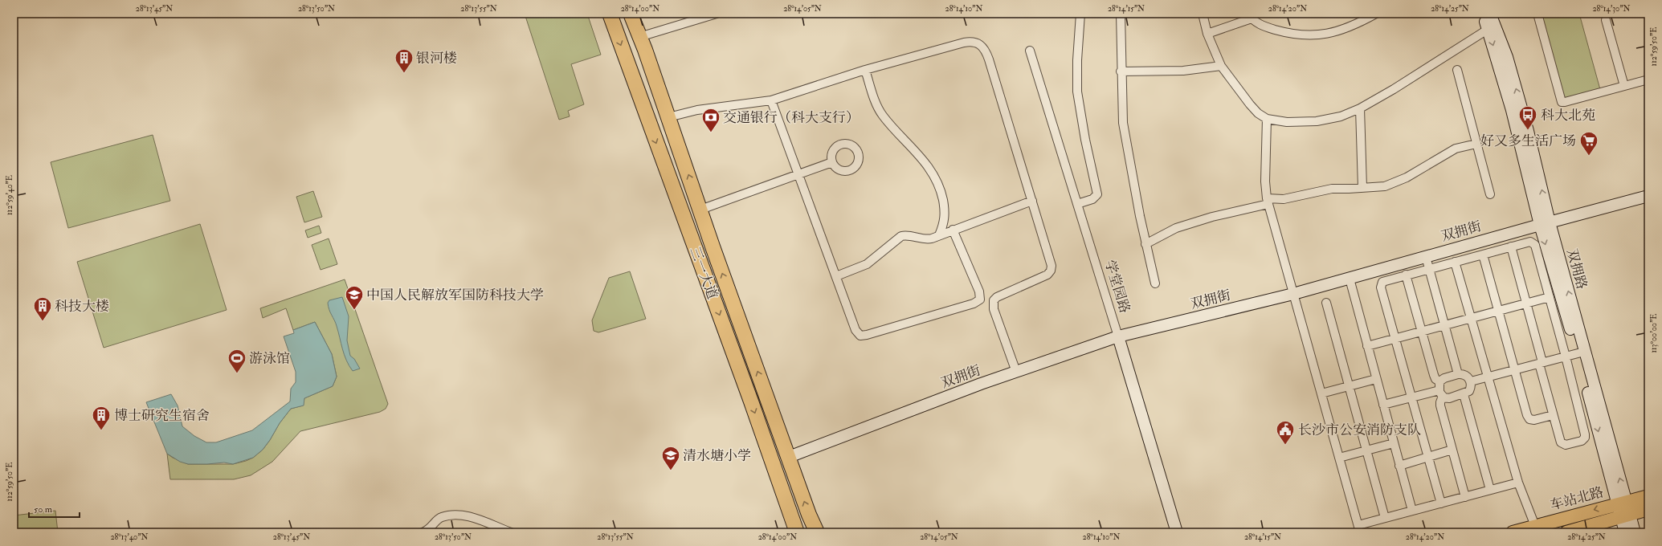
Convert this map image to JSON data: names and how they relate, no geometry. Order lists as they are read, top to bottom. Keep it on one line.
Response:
{"streets":{"highway":["三一大道"],"main road":["车站北路"],"street":["双拥街","双拥路","学堂园路"]},"crossings":[["双拥街","双拥路"],["双拥街","三一大道"],["双拥街","学堂园路"],["双拥路","车站北路"]],"places":{"building":["银河楼","科技大楼","博士研究生宿舍"],"bus stop":["科大北苑"],"bank":["交通银行（科大支行）"],"supermarket":["好又多生活广场"],"school or university":["中国人民解放军国防科技大学","清水塘小学"],"sports":["游泳馆"],"public building":["长沙市公安消防支队"]},"scale_bar":"50 m","coordinates":["28°13'45\"N","28°13'50\"N","28°13'55\"N","28°14'00\"N","28°14'05\"N","28°14'10\"N","28°14'15\"N","28°14'20\"N","28°14'25\"N","28°14'30\"N","112°59'50\"E","112°59'40\"E","113°00'00\"E","28°13'40\"N"]}
